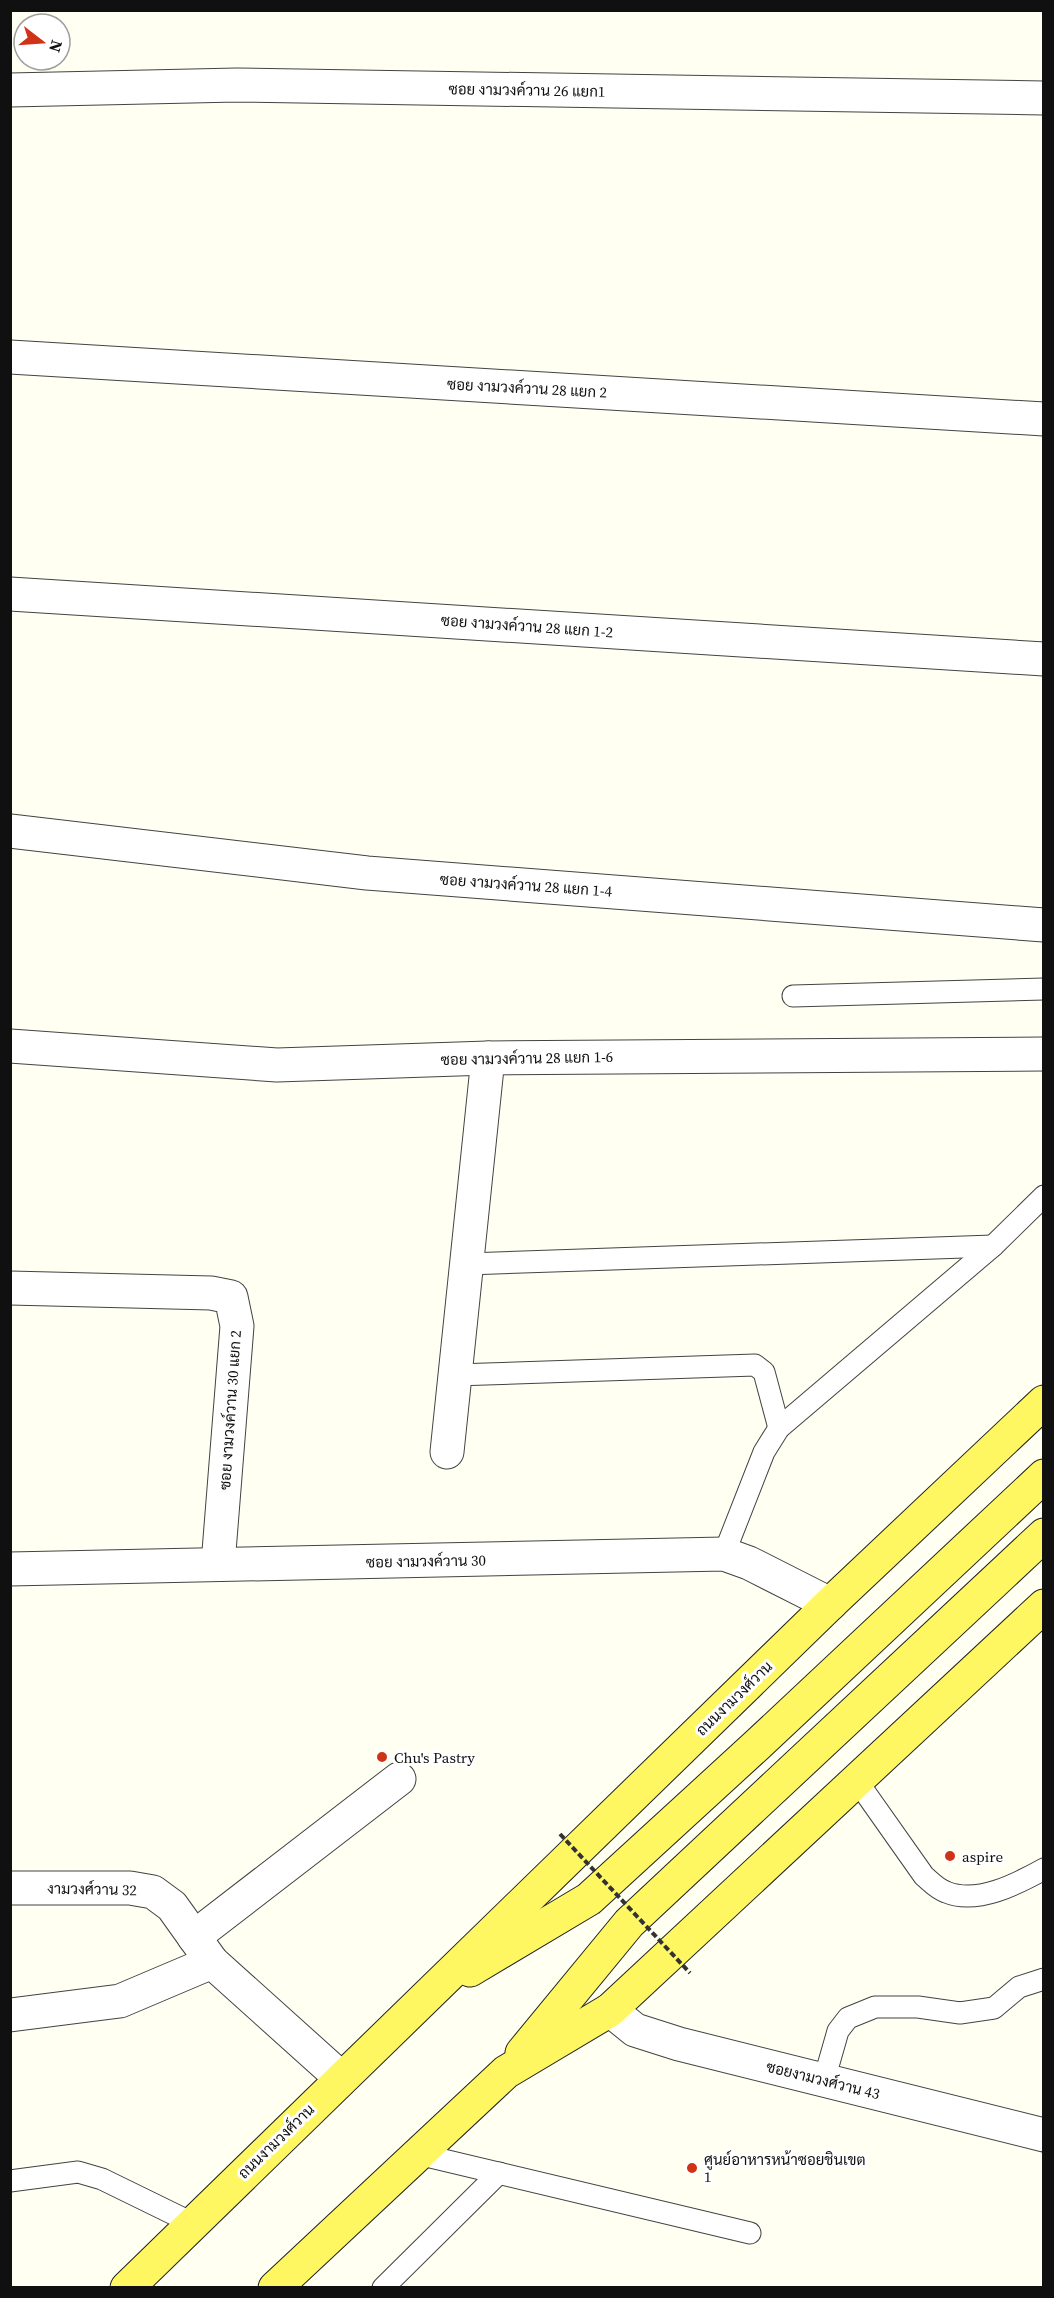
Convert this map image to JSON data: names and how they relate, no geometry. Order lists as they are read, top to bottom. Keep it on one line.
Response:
{"streets":{"main road":["ถนนงามวงศ์วาน"],"street":["ซอย งามวงค์วาน 26 แยก1","ซอย งามวงค์วาน 28 แยก 2","ซอย งามวงค์วาน 28 แยก 1-2","ซอย งามวงค์วาน 28 แยก 1-4","ซอย งามวงค์วาน 28 แยก 1-6","ซอย งามวงค์วาน 30 แยก 2","ซอย งามวงค์วาน 30","งามวงศ์วาน 32","ซอยงามวงศ์วาน 43"]},"crossings":[["ซอย งามวงค์วาน 30 แยก 2","ซอย งามวงค์วาน 30"],["ซอย งามวงค์วาน 30","ถนนงามวงศ์วาน"],["ถนนงามวงศ์วาน","งามวงศ์วาน 32"]],"places":["Chu's Pastry","aspire","ศูนย์อาหารหน้าซอยชินเขต 1"],"north":"right"}
